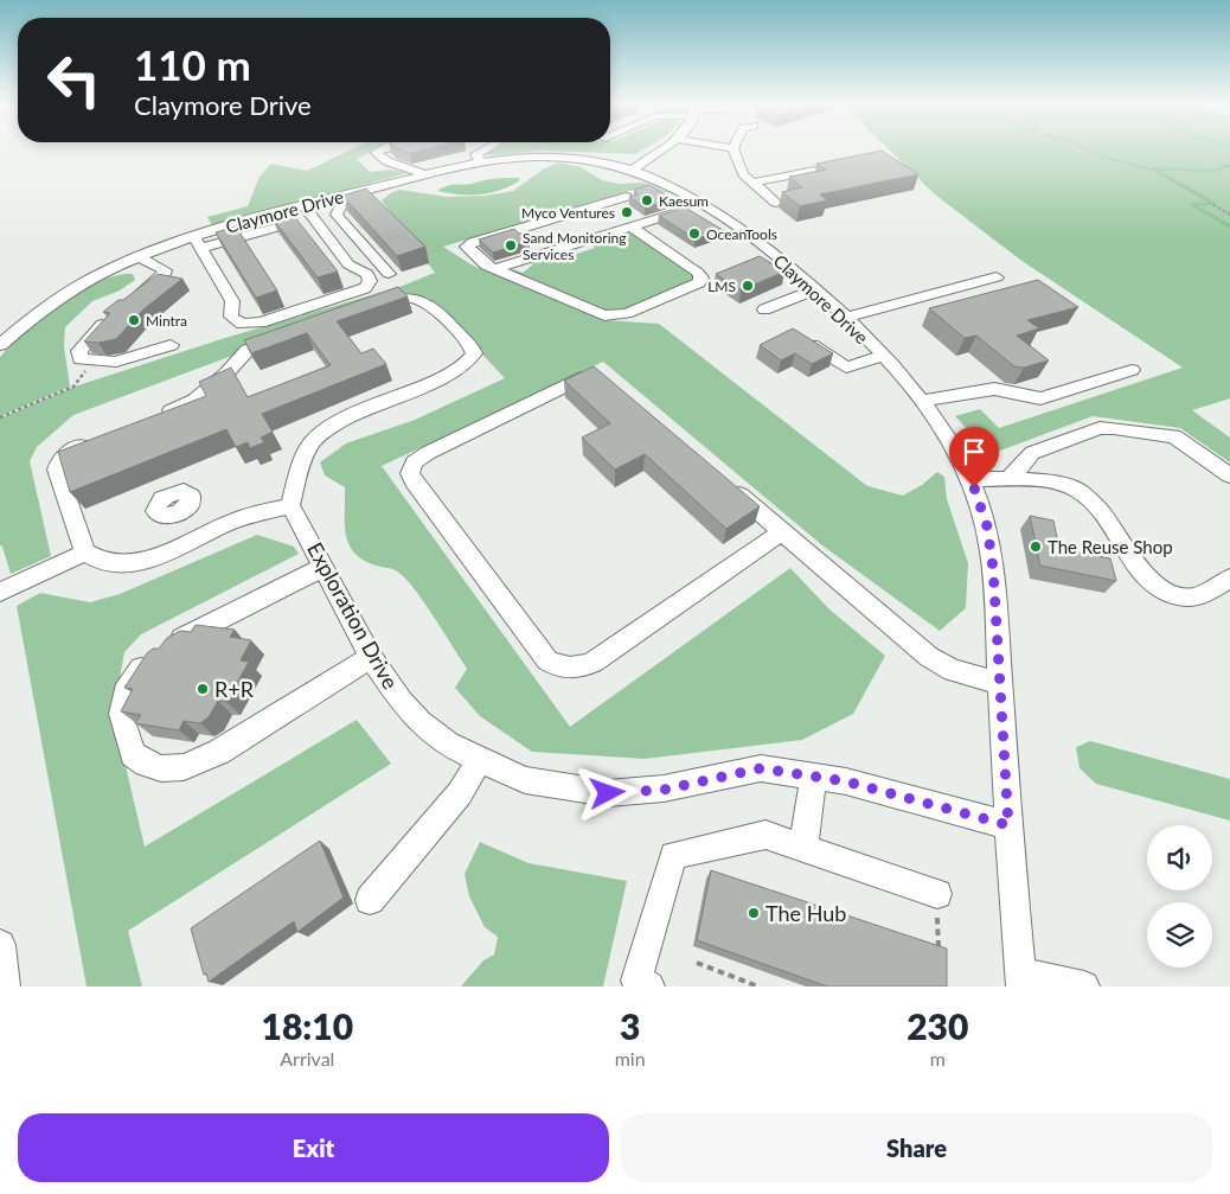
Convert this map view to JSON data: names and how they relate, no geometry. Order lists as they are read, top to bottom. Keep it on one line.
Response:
{"streets":{"street":["Claymore Drive","Exploration Drive"]},"crossings":[["Claymore Drive","Exploration Drive"]],"places":["Kaesum","Myco Ventures","OceanTools","Sand Monitoring Services","LMS","Mintra","The Reuse Shop","R+R","The Hub"],"page":{"turn":["110 m","Claymore Drive"],"eta":["18:10","Arrival","3","min","230","m"],"buttons":["Exit","Share"]}}
